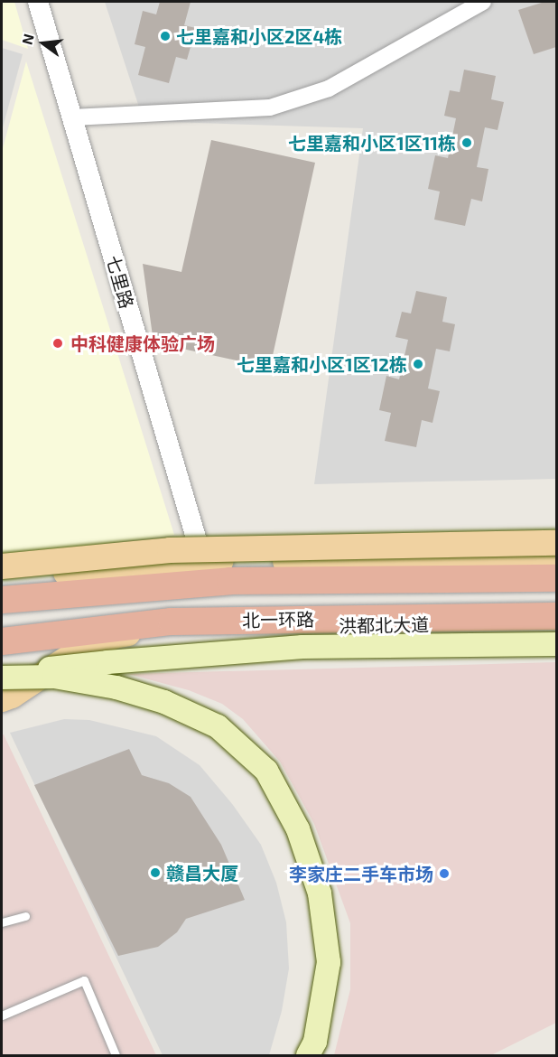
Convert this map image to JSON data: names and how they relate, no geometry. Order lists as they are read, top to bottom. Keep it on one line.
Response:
{"streets":{"highway":["北一环路"],"main road":["洪都北大道"],"street":["七里路"]},"places":["七里嘉和小区2区4栋","七里嘉和小区1区11栋","中科健康体验广场","七里嘉和小区1区12栋","赣昌大厦","李家庄二手车市场"],"north":"left"}
